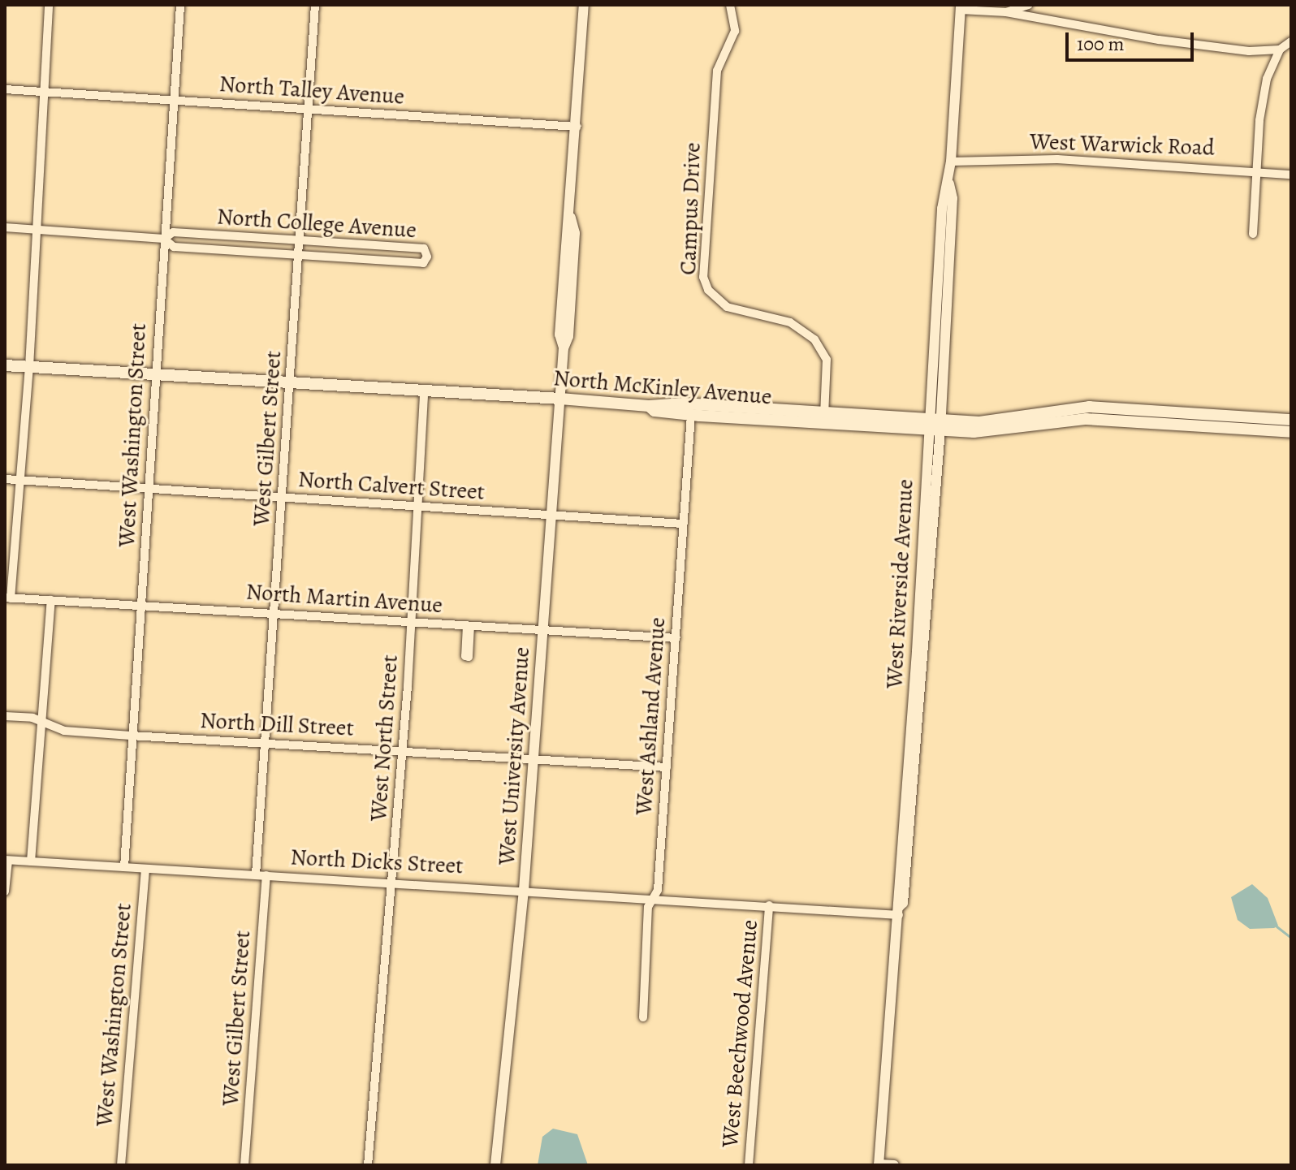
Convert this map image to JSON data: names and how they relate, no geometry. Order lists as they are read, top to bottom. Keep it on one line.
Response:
{"streets":{"main road":["North McKinley Avenue"],"street":["North Talley Avenue","West Warwick Road","Campus Drive","North College Avenue","West Washington Street","West Gilbert Street","North Calvert Street","West Riverside Avenue","North Martin Avenue","West Ashland Avenue","North Dill Street","West North Street","West University Avenue","North Dicks Street","West Beechwood Avenue"]},"crossings":[["North Talley Avenue","West Washington Street"],["North Talley Avenue","West Gilbert Street"],["North Talley Avenue","West University Avenue"],["West Warwick Road","West Riverside Avenue"],["Campus Drive","North McKinley Avenue"],["North College Avenue","West Washington Street"],["North College Avenue","West Gilbert Street"],["North McKinley Avenue","West Washington Street"],["North McKinley Avenue","West Gilbert Street"],["North McKinley Avenue","West Riverside Avenue"],["North McKinley Avenue","West Ashland Avenue"],["North McKinley Avenue","West North Street"],["North McKinley Avenue","West University Avenue"],["West Washington Street","North Calvert Street"],["West Washington Street","North Martin Avenue"],["West Washington Street","North Dill Street"],["West Washington Street","North Dicks Street"],["West Gilbert Street","North Calvert Street"],["West Gilbert Street","North Martin Avenue"],["West Gilbert Street","North Dill Street"],["West Gilbert Street","North Dicks Street"],["North Calvert Street","West Ashland Avenue"],["North Calvert Street","West North Street"],["North Calvert Street","West University Avenue"],["West Riverside Avenue","North Dicks Street"],["North Martin Avenue","West Ashland Avenue"],["North Martin Avenue","West North Street"],["North Martin Avenue","West University Avenue"],["West Ashland Avenue","North Dill Street"],["West Ashland Avenue","North Dicks Street"],["North Dill Street","West North Street"],["North Dill Street","West University Avenue"],["West North Street","North Dicks Street"],["West University Avenue","North Dicks Street"],["North Dicks Street","West Beechwood Avenue"]],"scale_bar":"100 m"}
